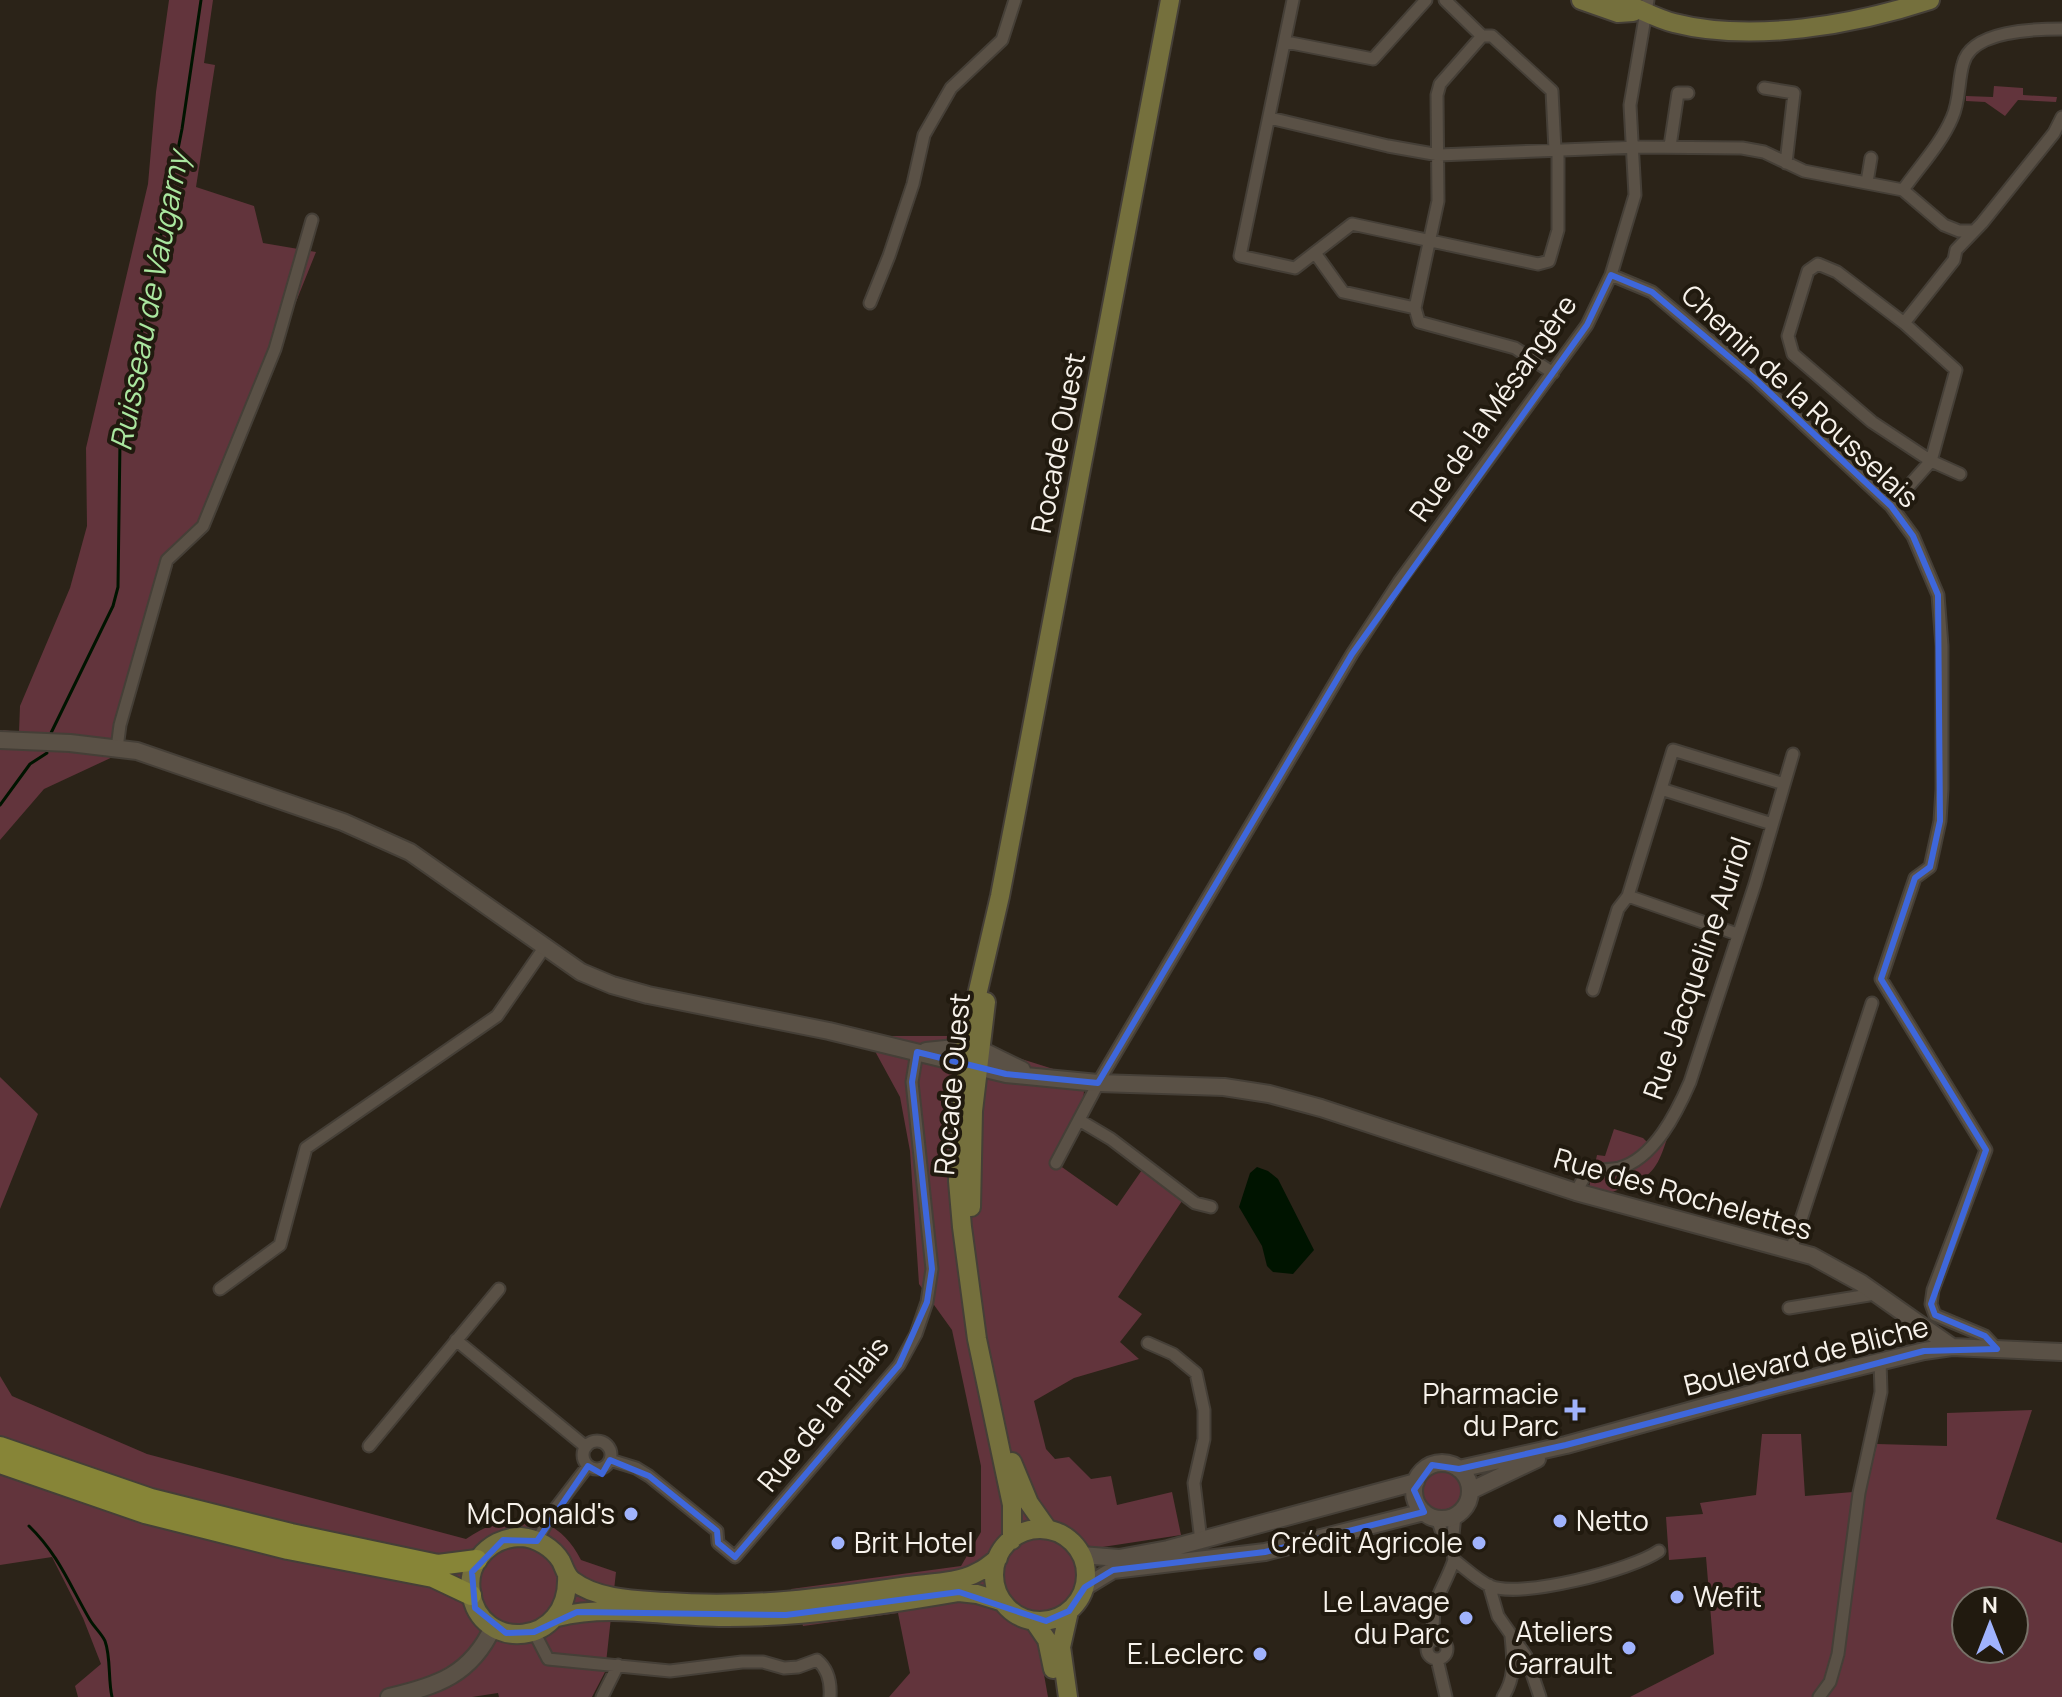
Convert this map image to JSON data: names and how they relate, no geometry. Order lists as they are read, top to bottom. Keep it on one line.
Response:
{"streets":{"main road":["Rocade Ouest"],"street":["Chemin de la Rousselais","Rue de la Mésangère","Rue Jacqueline Auriol","Rue des Rochelettes","Boulevard de Bliche","Rue de la Pilais"]},"crossings":[["Chemin de la Rousselais","Rue de la Mésangère"],["Chemin de la Rousselais","Boulevard de Bliche"],["Rue de la Mésangère","Rue des Rochelettes"],["Rocade Ouest","Rue des Rochelettes"],["Rue Jacqueline Auriol","Rue des Rochelettes"],["Rue des Rochelettes","Boulevard de Bliche"],["Rue des Rochelettes","Rue de la Pilais"]],"water":["Ruisseau de Vaugarny"],"places":{"health":["Pharmacie du Parc"],"other":["McDonald's","Netto","Brit Hotel","Crédit Agricole","Wefit","Le Lavage du Parc","Ateliers Garrault","E.Leclerc"]},"north":"top"}
